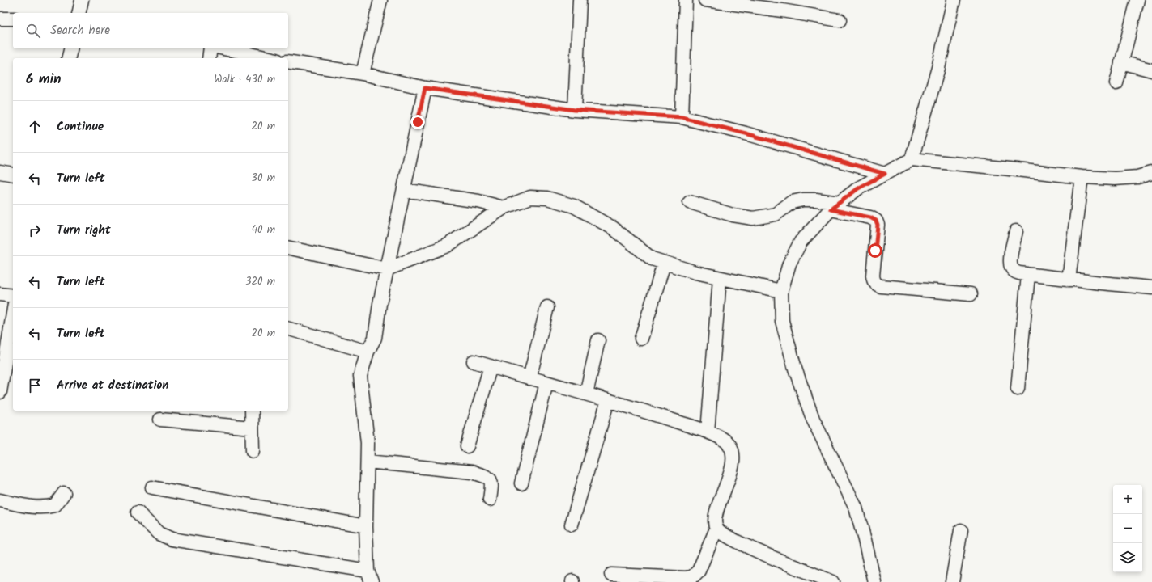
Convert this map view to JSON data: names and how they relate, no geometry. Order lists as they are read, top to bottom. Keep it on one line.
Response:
{"page":{"search":"Search here","heading":["6 min","Walk · 430 m"],"list":[["Continue","20 m"],["Turn left","30 m"],["Turn right","40 m"],["Turn left","320 m"],["Turn left","20 m"],"Arrive at destination"],"map_buttons":["+","−"]}}
